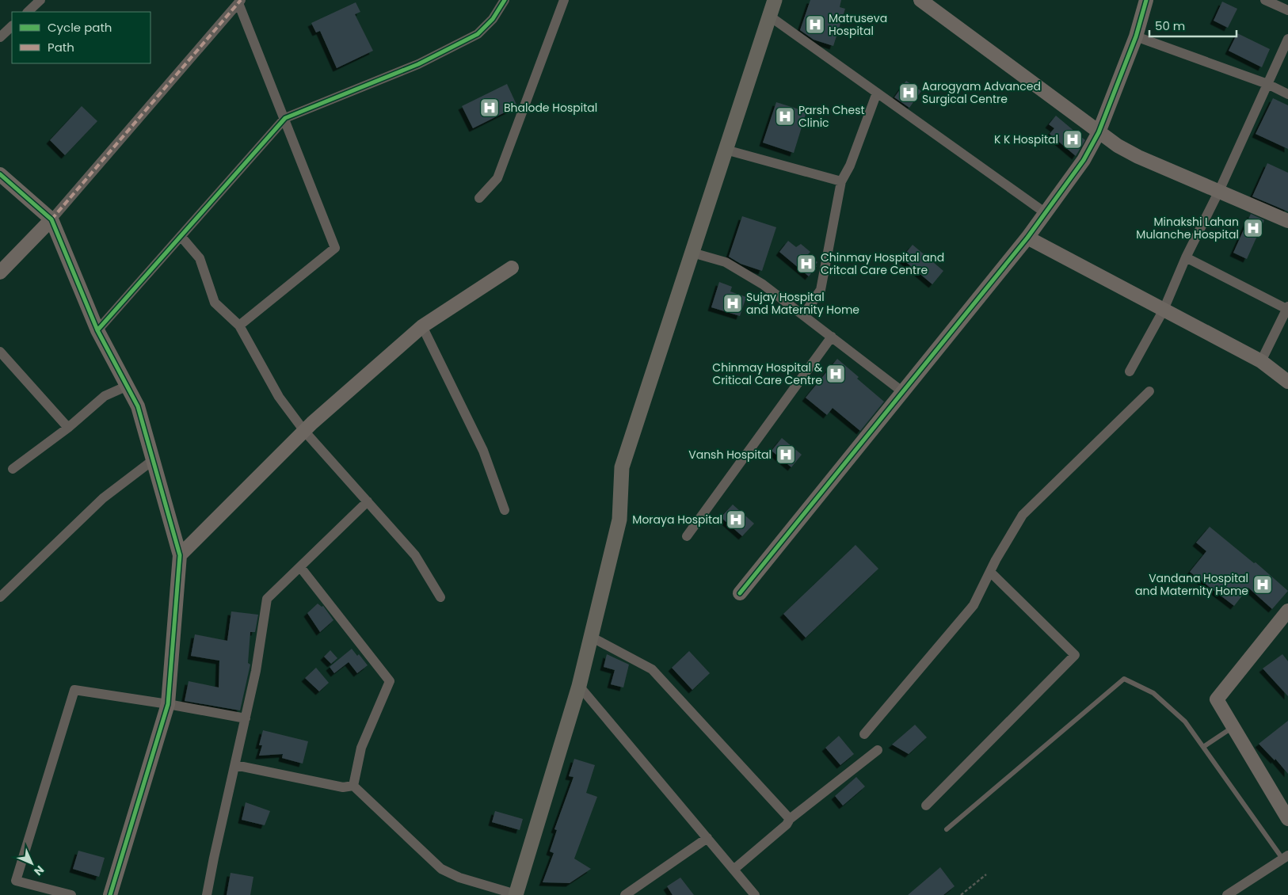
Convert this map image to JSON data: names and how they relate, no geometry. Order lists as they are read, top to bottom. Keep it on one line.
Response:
{"places":{"hospital":["Matruseva Hospital","Aarogyam Advanced Surgical Centre","Bhalode Hospital","Parsh Chest Clinic","K K Hospital","Minakshi Lahan Mulanche Hospital","Chinmay Hospital and Critcal Care Centre","Sujay Hospital and Maternity Home","Chinmay Hospital & Critical Care Centre","Vansh Hospital","Moraya Hospital","Vandana Hospital and Maternity Home"]},"legend":["Cycle path","Path"],"scale_bar":"50 m","north":"bottom right"}
